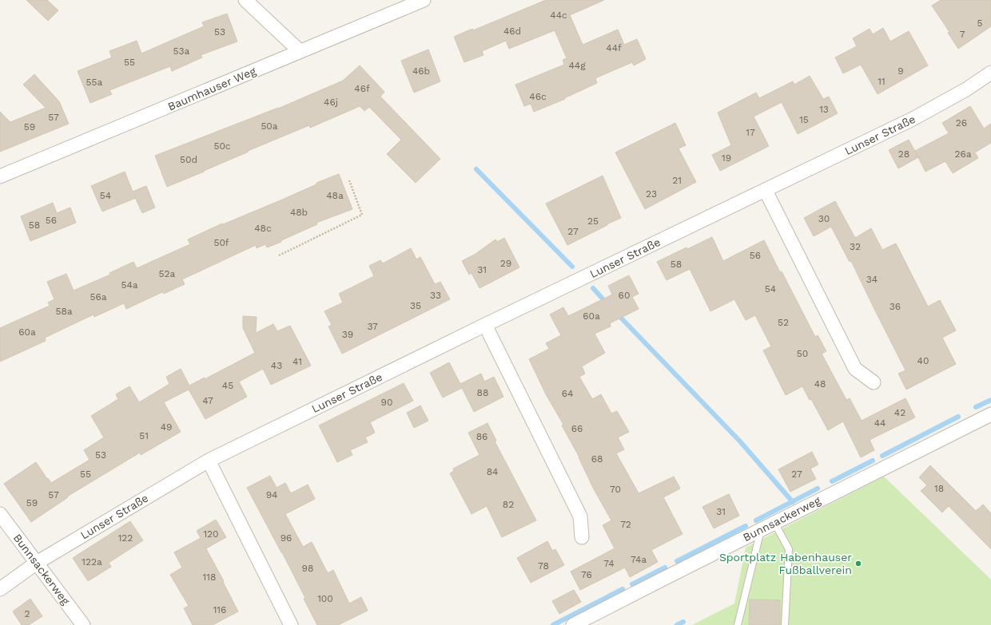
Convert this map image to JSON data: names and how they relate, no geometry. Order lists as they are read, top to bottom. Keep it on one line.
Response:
{"streets":{"street":["Baumhauser Weg","Lunser Straße","Bunnsackerweg"]},"crossings":[["Lunser Straße","Bunnsackerweg"]],"places":["Sportplatz Habenhauser Fußballverein"],"house_numbers":["44c","5","46d","53","7","44f","53a","55","44g","46b","9","11","55a","46f","46c","46j","13","57","15","26","50a","59","17","50c","28","26a","19","50d","21","23","54","48a","48b","30","56","25","58","48c","27","50f","32","56","29","58","31","52a","34","54a","54","33","60","56a","35","36","58a","60a","52","37","60a","39","50","40","41","43","48","45","88","64","47","90","42","44","49","66","51","86","53","68","84","55","27","18","70","57","94","59","82","31","72","120","122","96","74a","122a","74","78","98","76","118","100","116","2"]}
